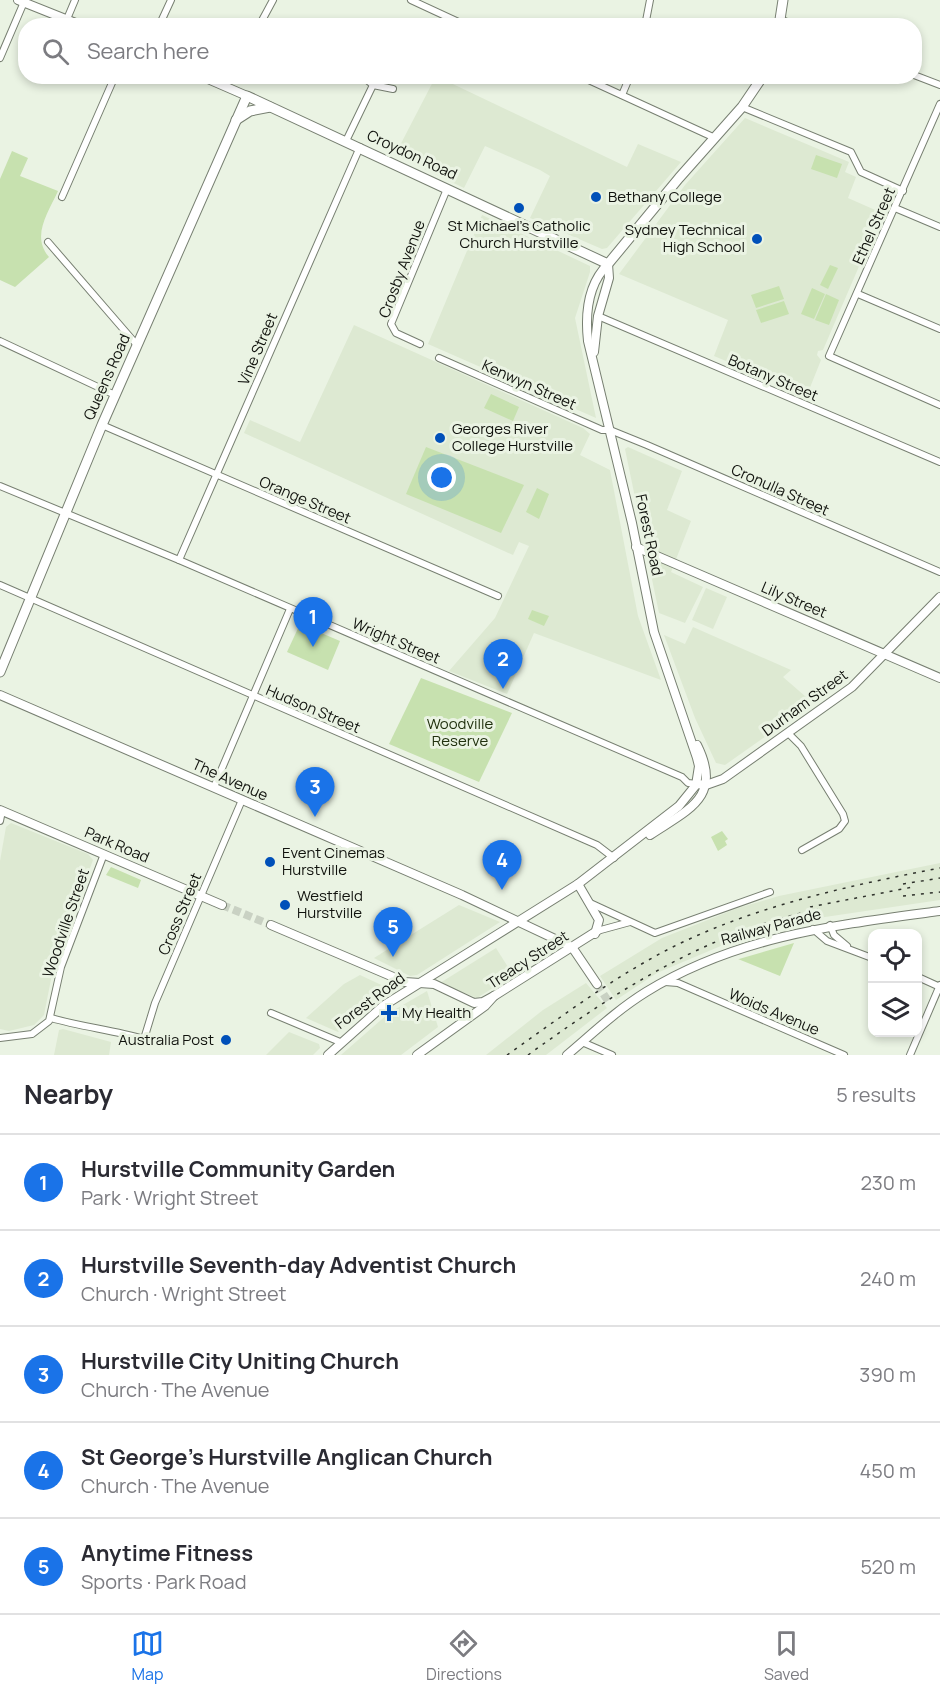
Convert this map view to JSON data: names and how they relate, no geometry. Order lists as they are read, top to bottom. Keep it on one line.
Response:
{"streets":{"main road":["Croydon Road","Queens Road","Forest Road"],"street":["Ethel Street","Crosby Avenue","Vine Street","Botany Street","Kenwyn Street","Cronulla Street","Orange Street","Lily Street","Wright Street","Durham Street","Hudson Street","The Avenue","Park Road","Cross Street","Woodville Street","Railway Parade","Treacy Street","Woids Avenue"]},"crossings":[["Croydon Road","Crosby Avenue"],["Croydon Road","Vine Street"],["Croydon Road","Queens Road"],["Croydon Road","Forest Road"],["Vine Street","Orange Street"],["Vine Street","Wright Street"],["Queens Road","Orange Street"],["Queens Road","Wright Street"],["Queens Road","Hudson Street"],["Botany Street","Forest Road"],["Kenwyn Street","Cronulla Street"],["Kenwyn Street","Forest Road"],["Cronulla Street","Forest Road"],["Forest Road","Lily Street"],["Forest Road","Wright Street"],["Forest Road","Durham Street"],["Forest Road","Hudson Street"],["Forest Road","The Avenue"],["Lily Street","Durham Street"],["Wright Street","Durham Street"],["The Avenue","Cross Street"],["The Avenue","Treacy Street"],["Park Road","Cross Street"],["Park Road","Woodville Street"],["Cross Street","Woodville Street"],["Railway Parade","Woids Avenue"]],"parks":["Woodville Reserve"],"places":{"other":["Bethany College","St Michael's Catholic Church Hurstville","Sydney Technical High School","Georges River College Hurstville","Event Cinemas Hurstville","Westfield Hurstville","Australia Post"],"health":["My Health"]},"page":{"search":"Search here","pins":["1","2","3","4","5"],"heading":["Nearby","5 results"],"list":[{"mark":"1","name":"Hurstville Community Garden","note":"Park · Wright Street","value":"230 m"},{"mark":"2","name":"Hurstville Seventh-day Adventist Church","note":"Church · Wright Street","value":"240 m"},{"mark":"3","name":"Hurstville City Uniting Church","note":"Church · The Avenue","value":"390 m"},{"mark":"4","name":"St George's Hurstville Anglican Church","note":"Church · The Avenue","value":"450 m"},{"mark":"5","name":"Anytime Fitness","note":"Sports · Park Road","value":"520 m"}],"nav":["Map","Directions","Saved"]}}
